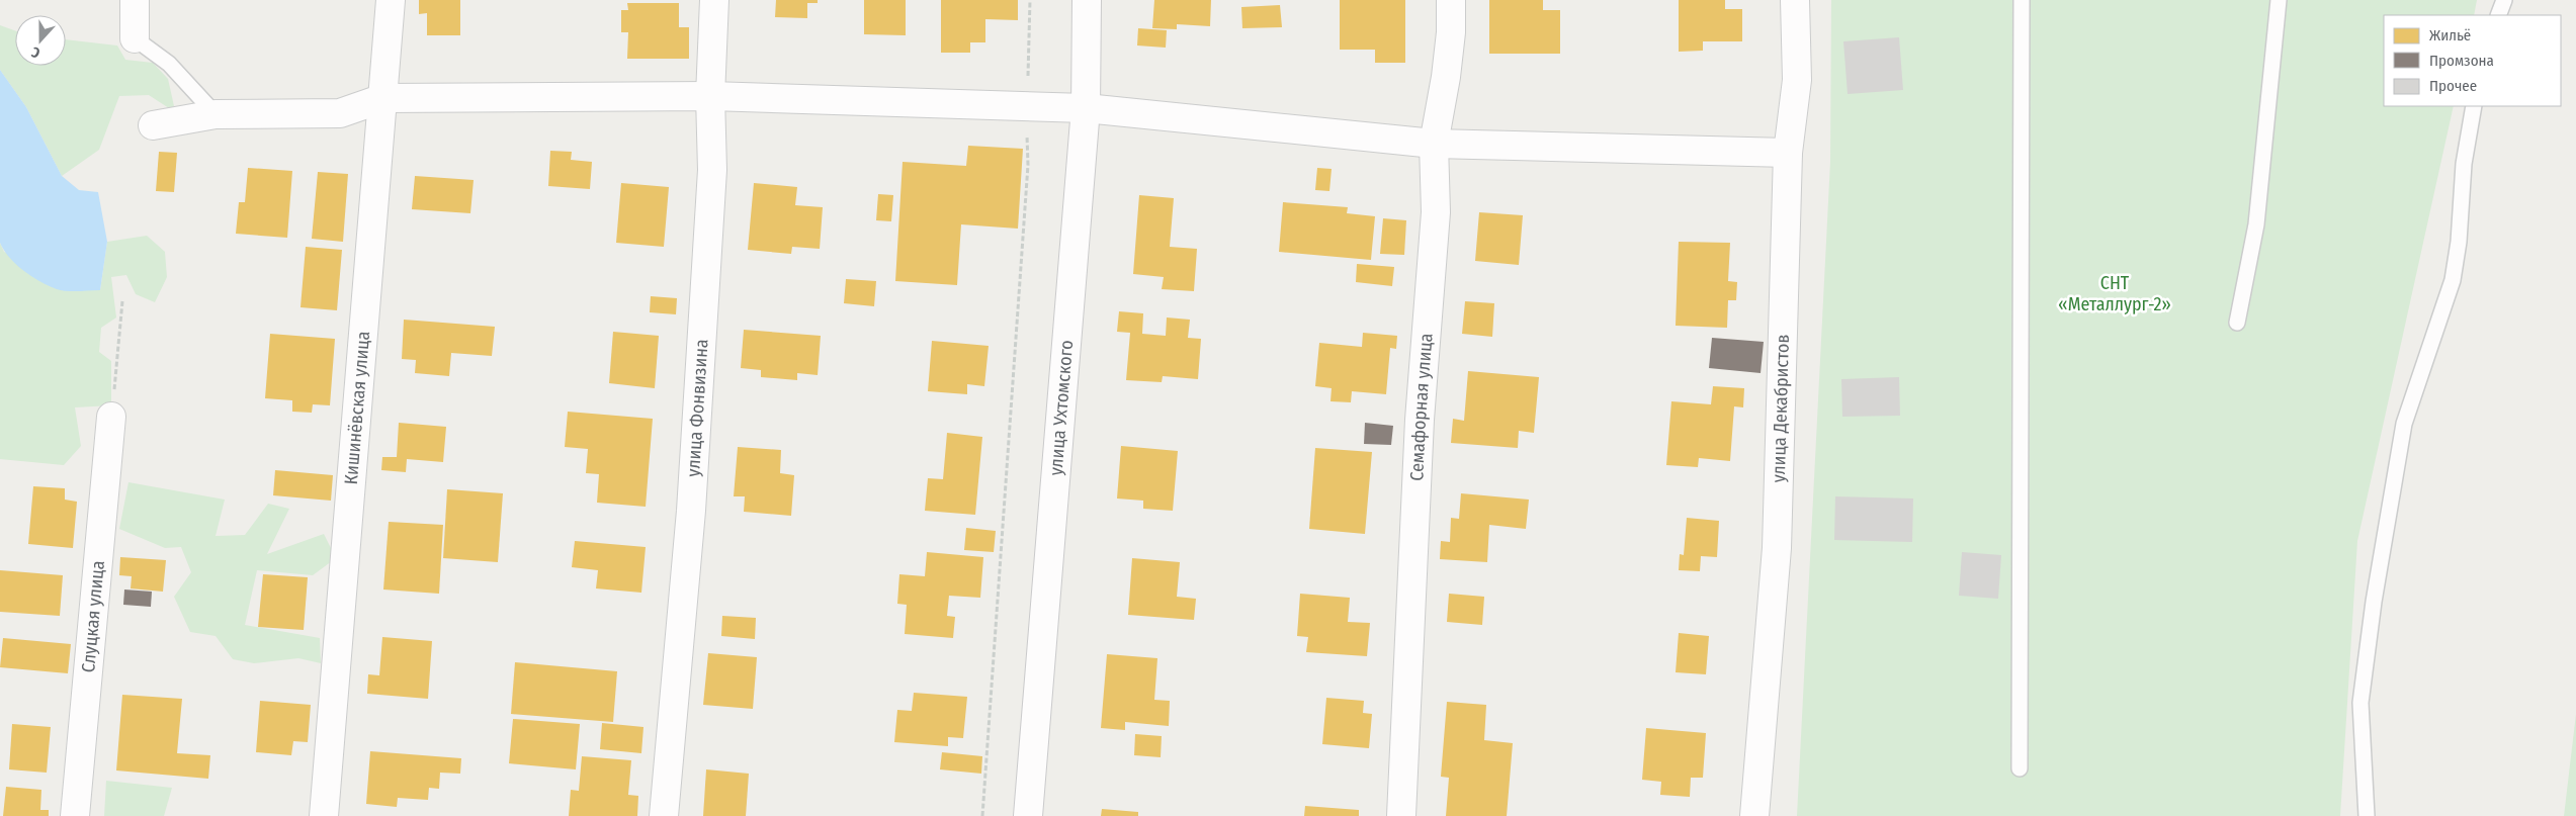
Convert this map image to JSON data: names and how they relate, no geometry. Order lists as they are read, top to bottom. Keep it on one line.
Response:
{"streets":{"street":["Семафорная улица","Кишинёвская улица","улица Фонвизина","улица Ухтомского","улица Декабристов","Слуцкая улица"]},"parks":["СНТ «Металлург-2»"],"legend":["Жильё","Промзона","Прочее"],"north":"bottom"}
